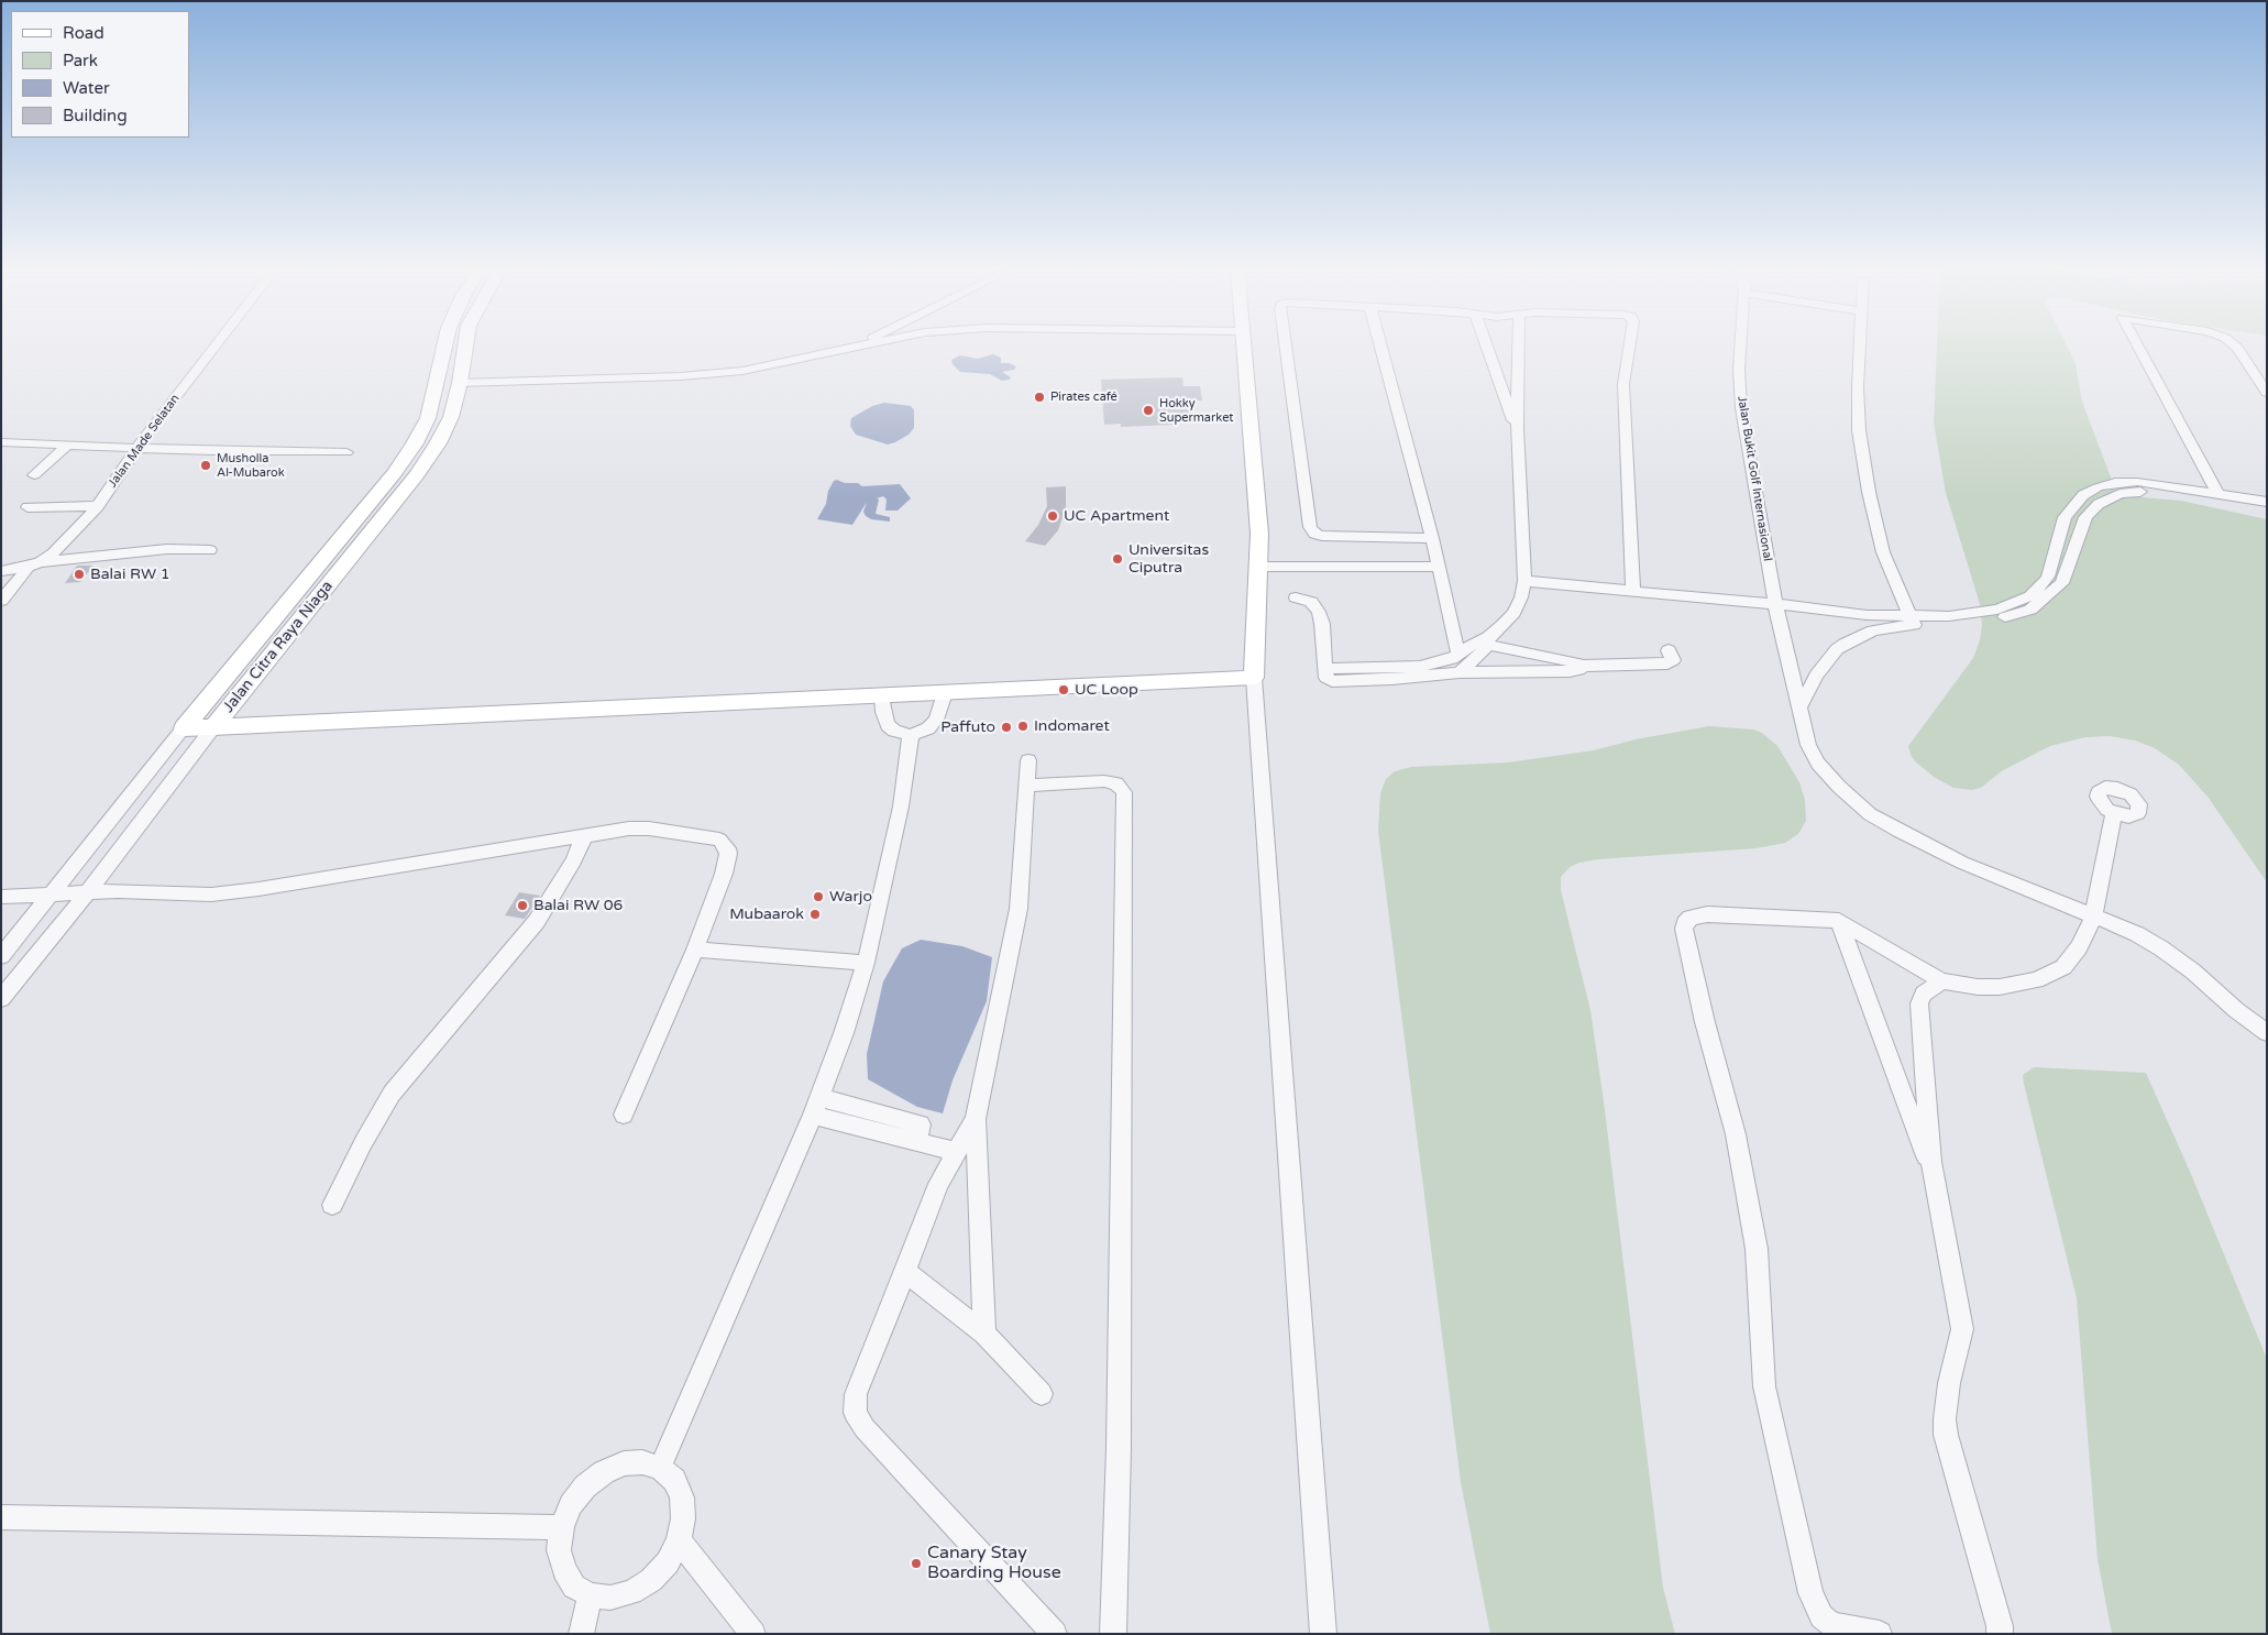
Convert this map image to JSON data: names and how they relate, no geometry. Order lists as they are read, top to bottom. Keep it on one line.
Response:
{"streets":{"street":["Jalan Made Selatan","Jalan Bukit Golf Internasional","Jalan Citra Raya Niaga"]},"places":["Pirates café","Hokky Supermarket","Musholla Al-Mubarok","UC Apartment","Universitas Ciputra","Balai RW 1","UC Loop","Indomaret","Paffuto","Warjo","Balai RW 06","Mubaarok","Canary Stay Boarding House"],"legend":["Road","Park","Water","Building"]}
